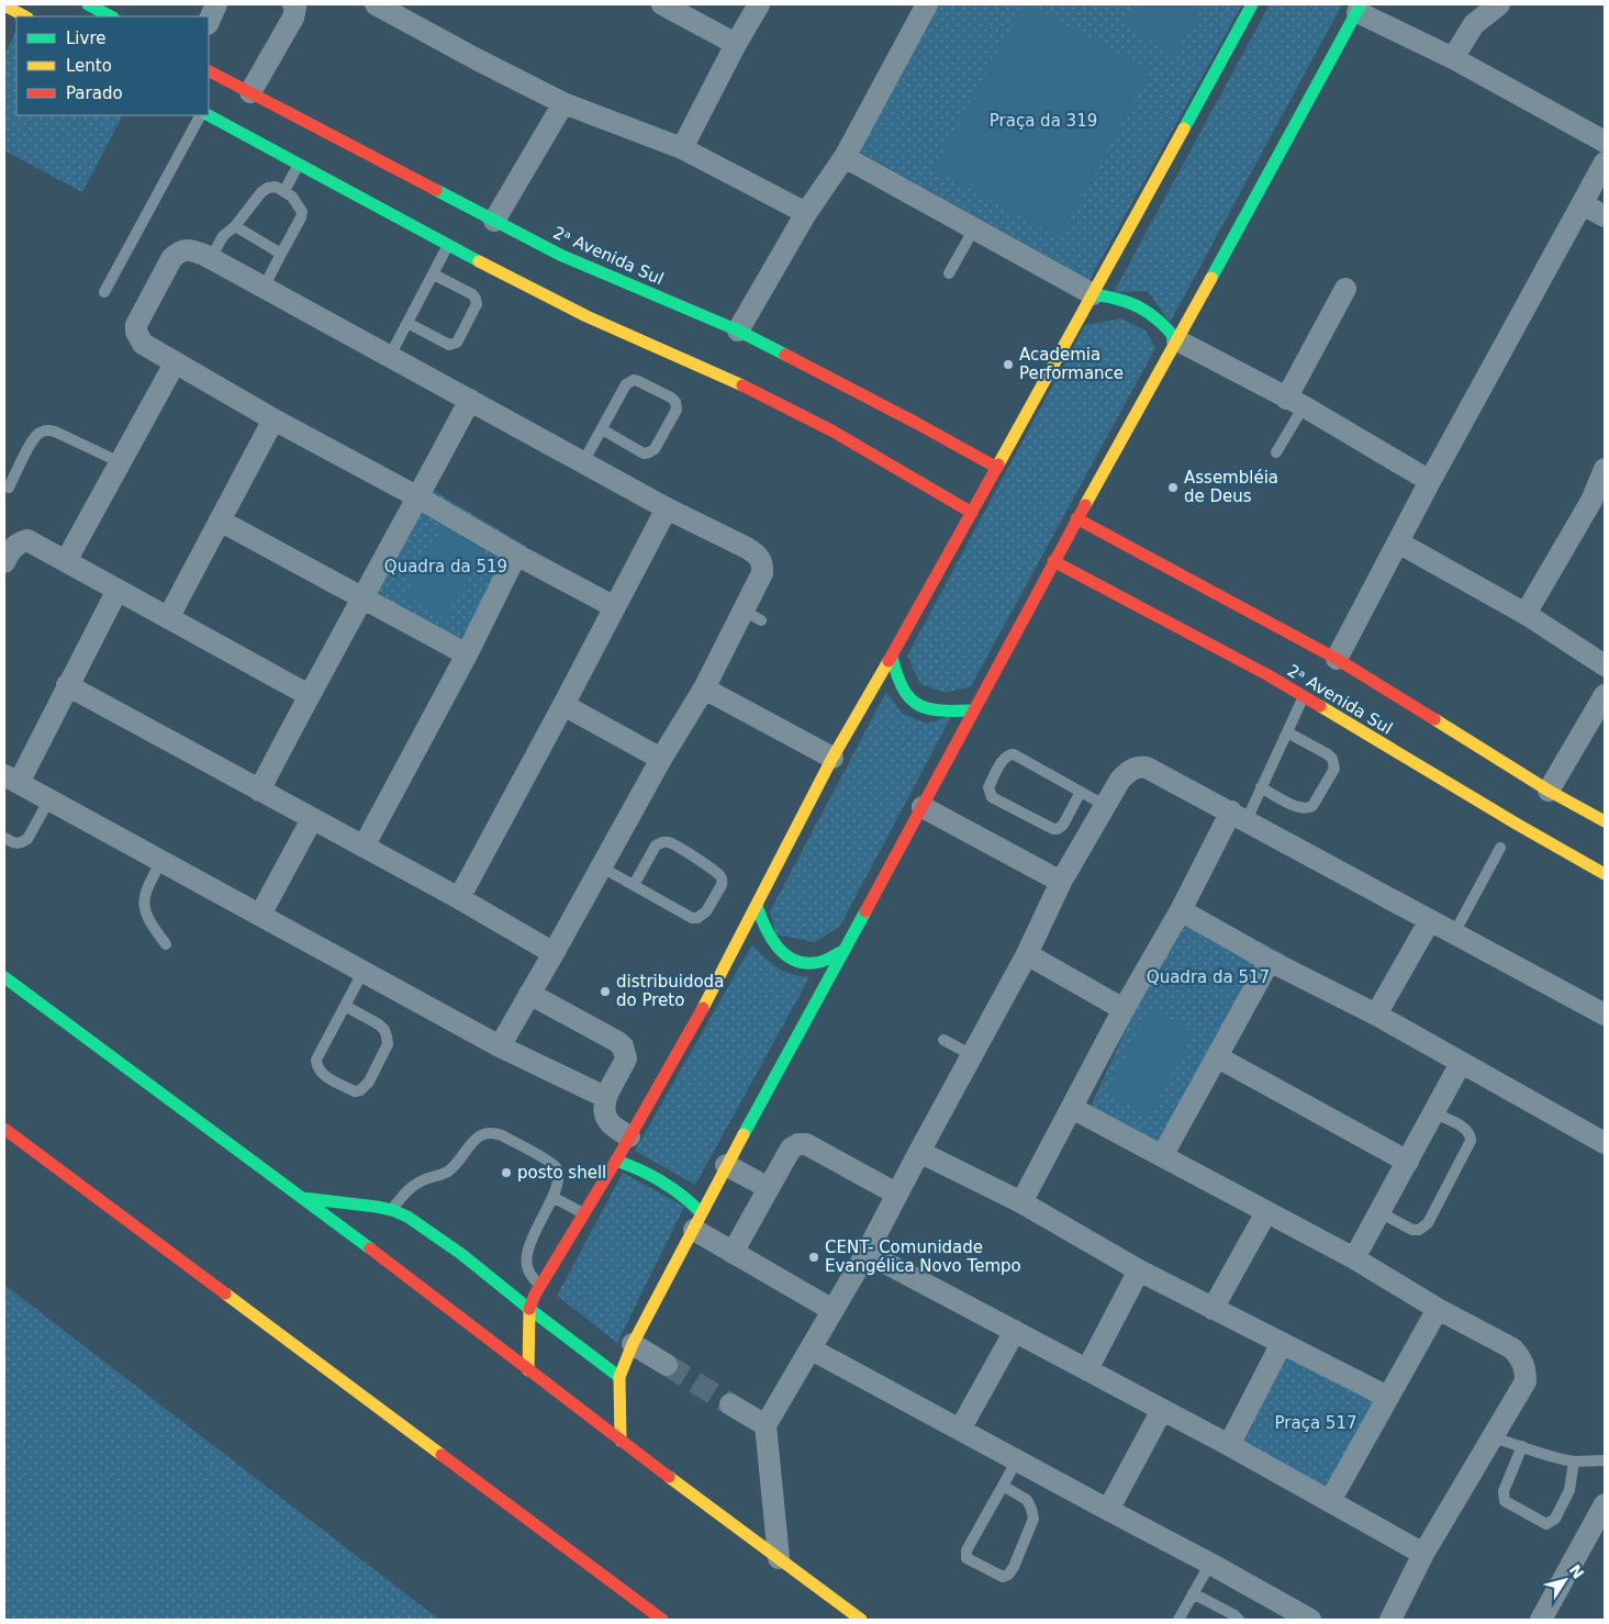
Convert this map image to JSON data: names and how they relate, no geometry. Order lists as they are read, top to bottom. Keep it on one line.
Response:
{"streets":{"main road":["2ᵃ Avenida Sul"]},"parks":["Praça da 319","Quadra da 519","Quadra da 517","Praça 517"],"places":["Academia Performance","Assembléia de Deus","distribuidoda do Preto","posto shell","CENT- Comunidade Evangélica Novo Tempo"],"legend":["Livre","Lento","Parado"],"north":"top right"}
